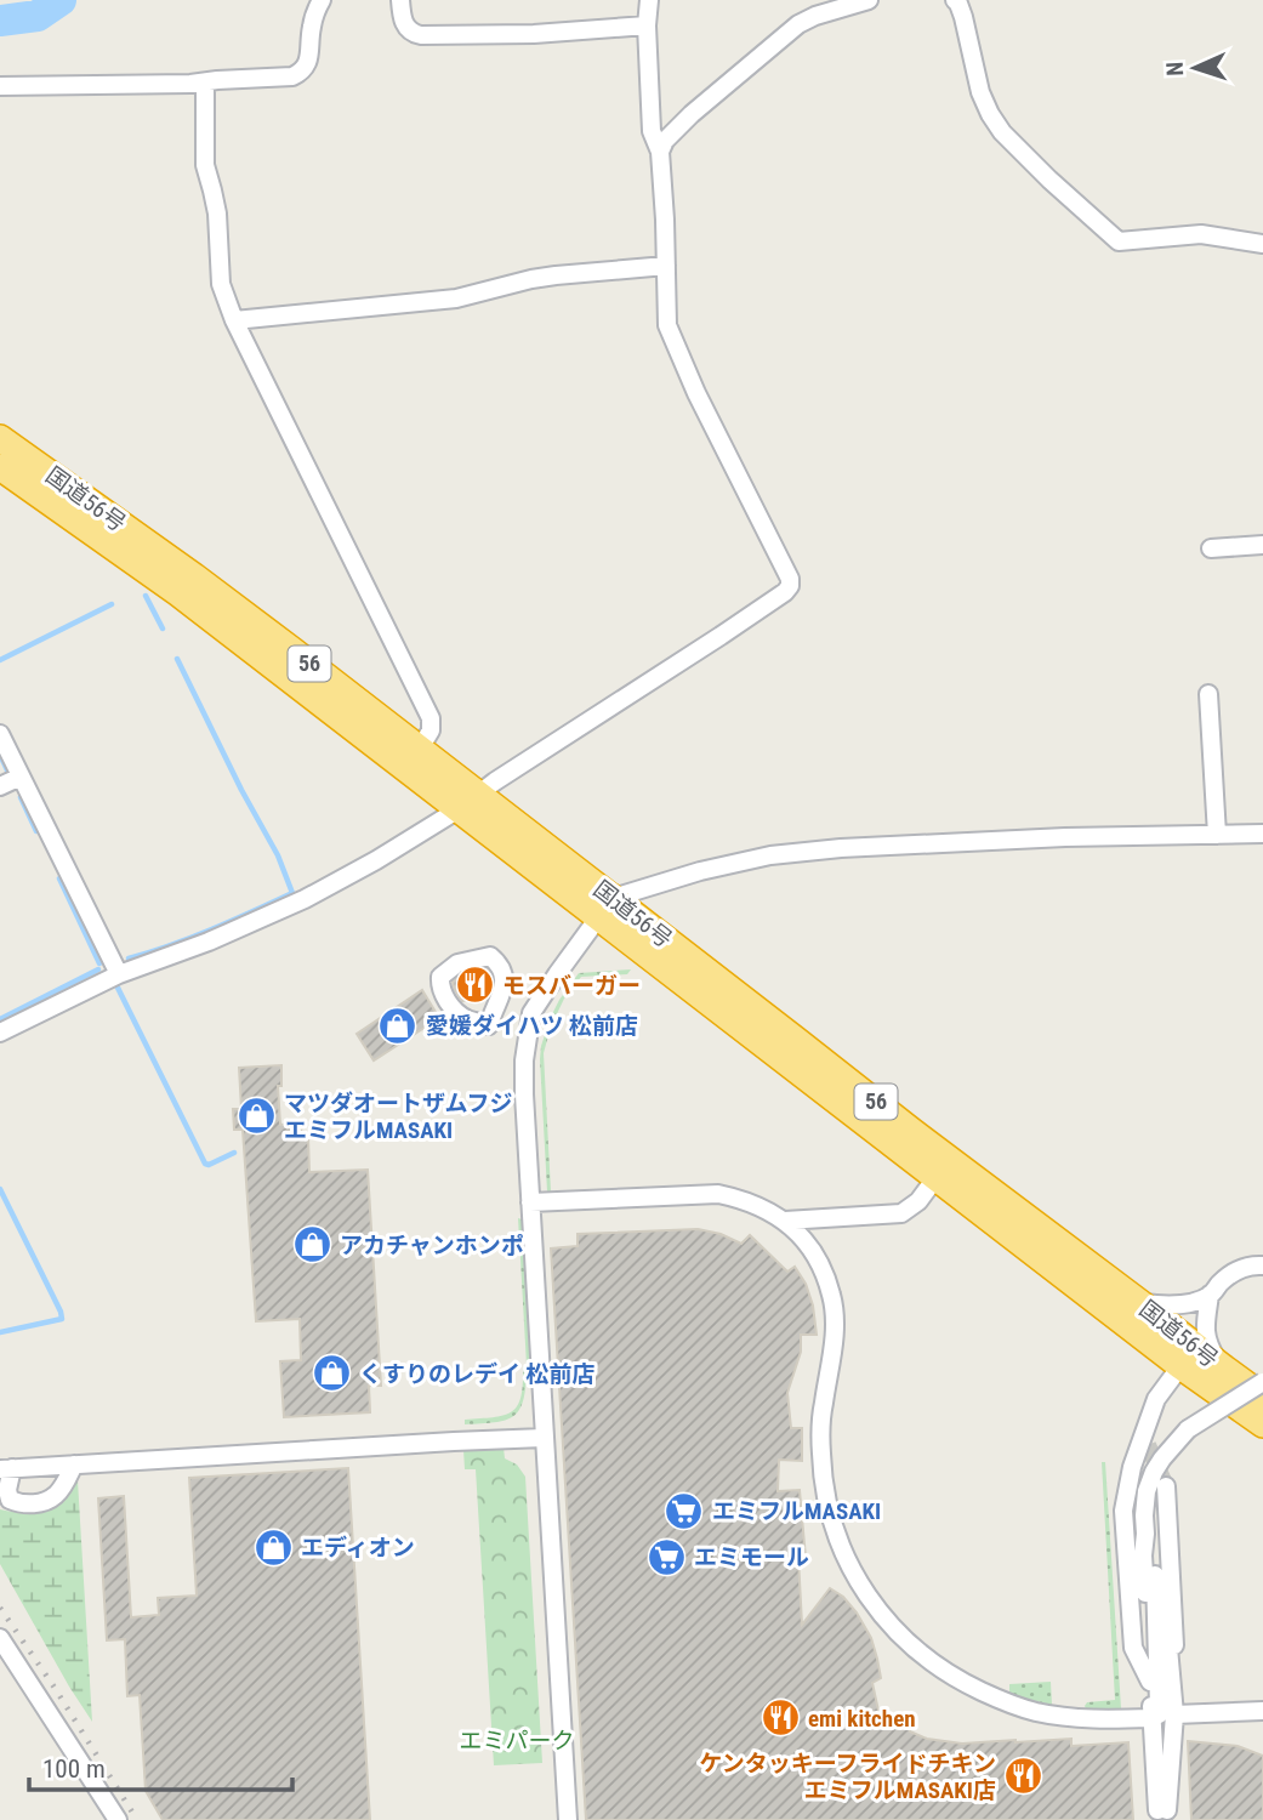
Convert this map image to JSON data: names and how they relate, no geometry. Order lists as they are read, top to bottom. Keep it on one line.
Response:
{"streets":{"highway":["国道56号","56"]},"parks":["エミパーク"],"places":{"restaurant":["モスバーガー","emi kitchen","ケンタッキーフライドチキン エミフルMASAKI店"],"shop":["愛媛ダイハツ 松前店","マツダオートザムフジ エミフルMASAKI","アカチャンホンポ","くすりのレデイ 松前店","エディオン"],"supermarket":["エミフルMASAKI","エミモール"]},"scale_bar":"100 m","north":"left"}
